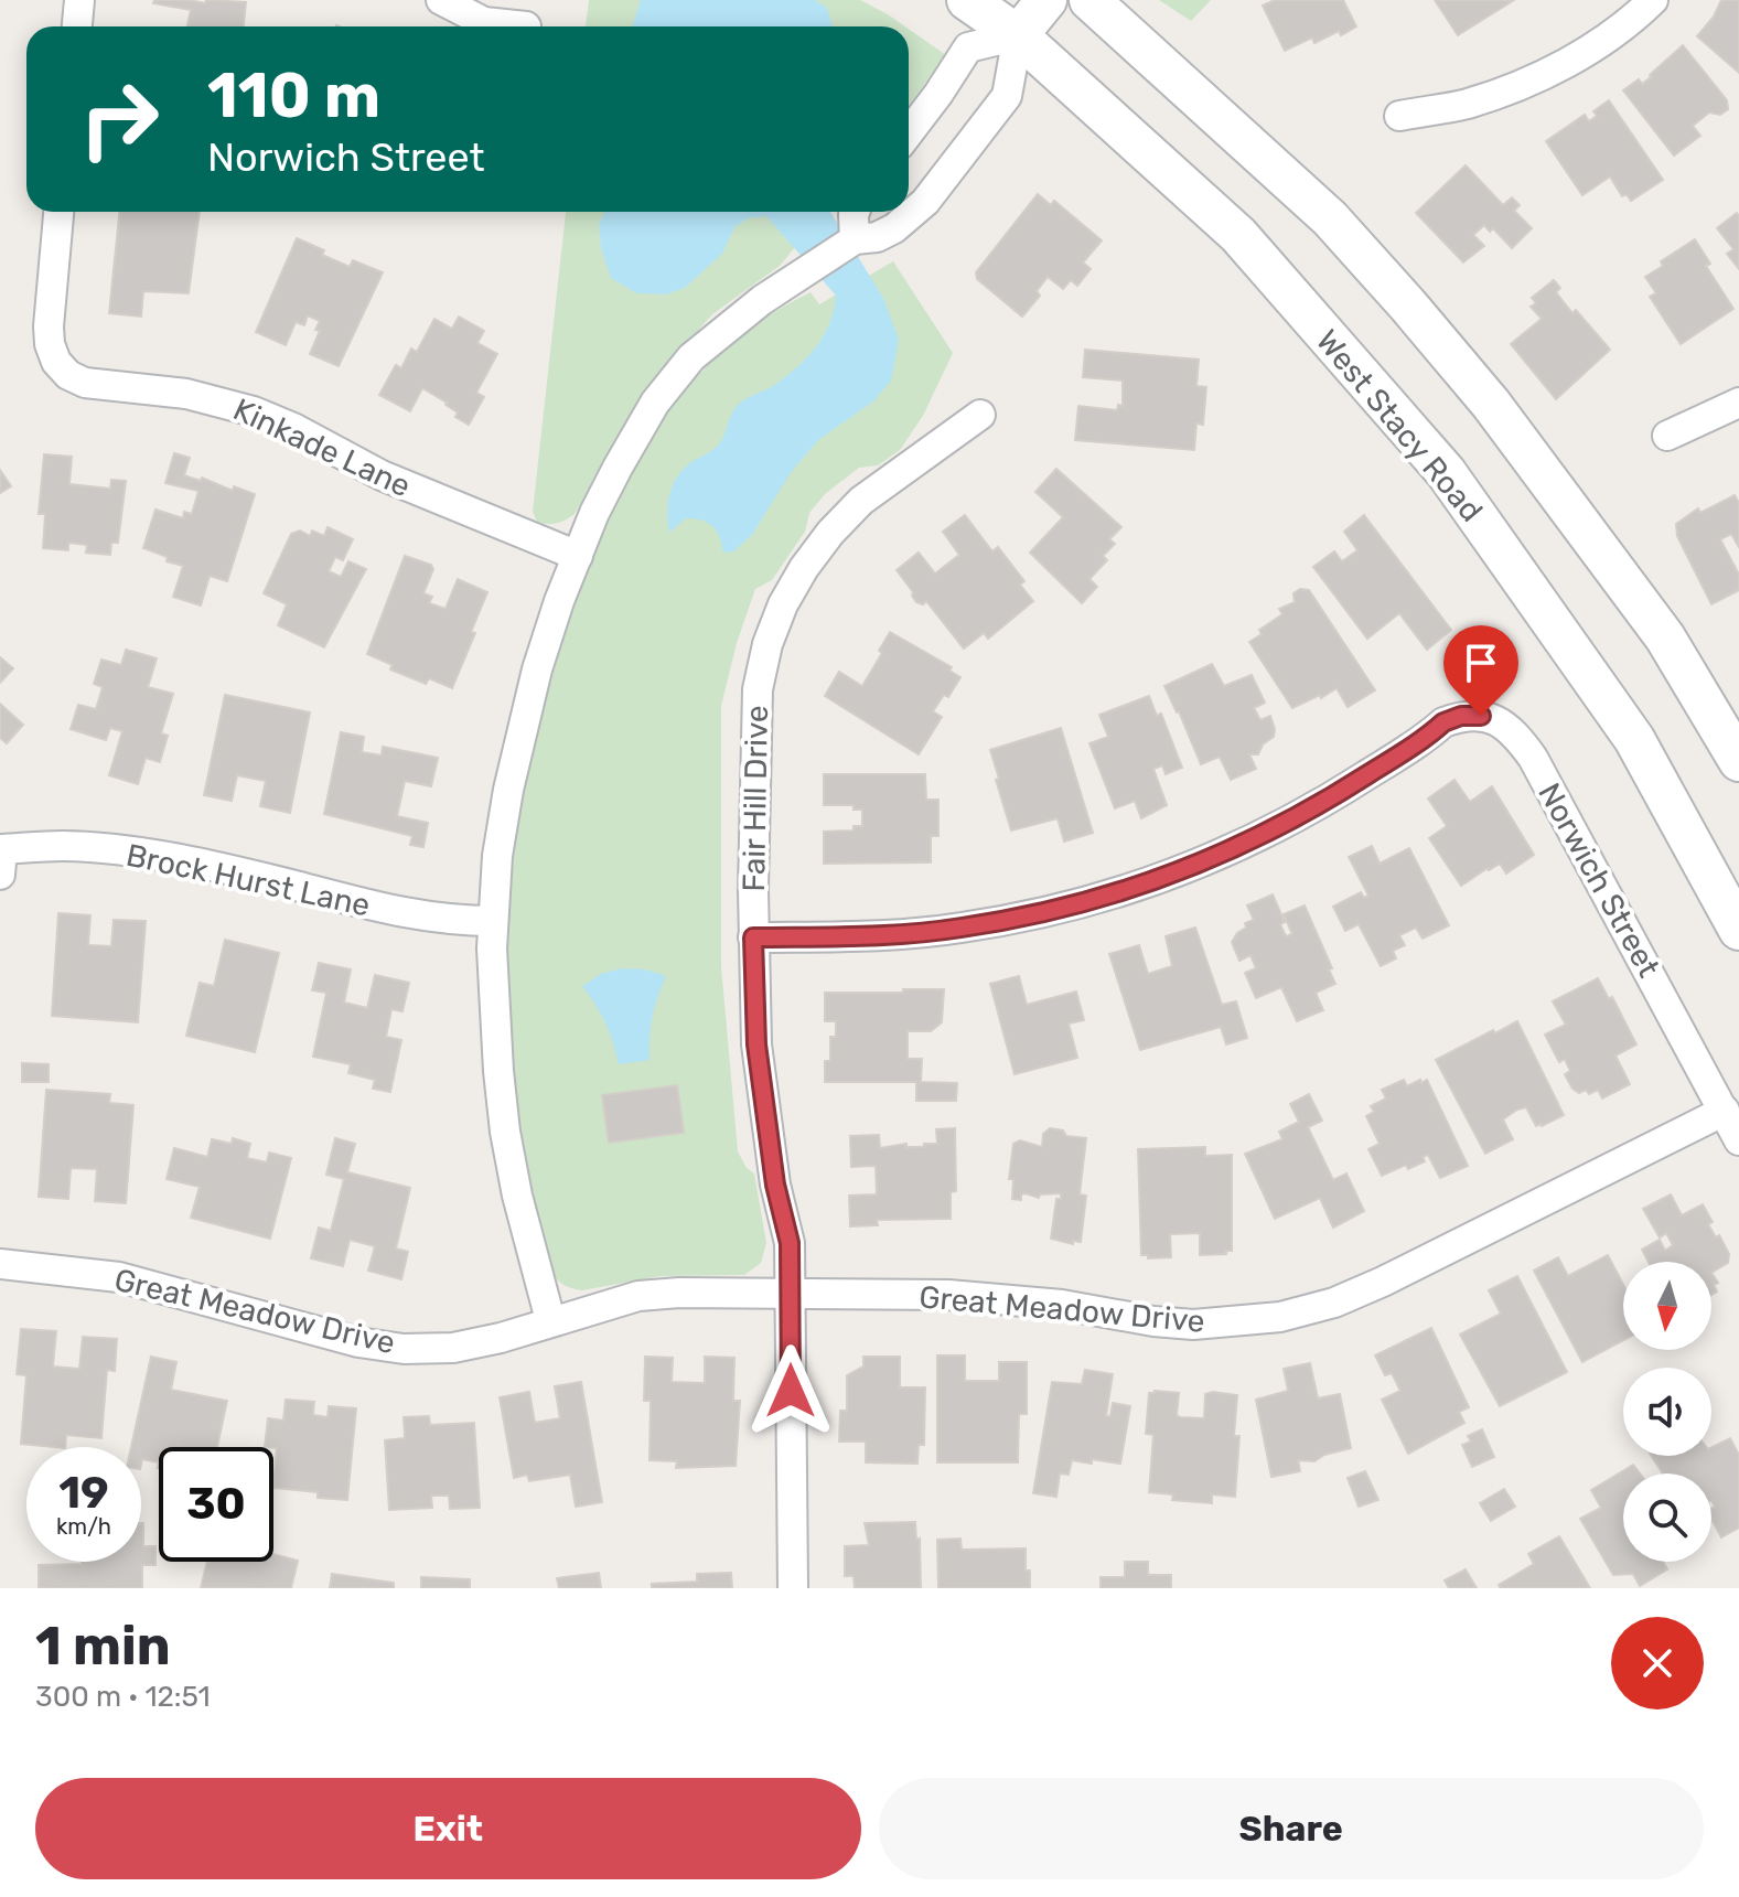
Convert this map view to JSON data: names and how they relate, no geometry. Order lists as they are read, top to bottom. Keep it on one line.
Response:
{"streets":{"main road":["West Stacy Road"],"street":["Kinkade Lane","Fair Hill Drive","Brock Hurst Lane","Norwich Street","Great Meadow Drive"]},"crossings":[["Fair Hill Drive","Norwich Street"],["Fair Hill Drive","Great Meadow Drive"],["Norwich Street","Great Meadow Drive"]],"north":"bottom","page":{"turn":["110 m","Norwich Street"],"speed":"19 km/h","limit":"30","heading":["1 min","300 m · 12:51"],"buttons":["Exit","Share"]}}
